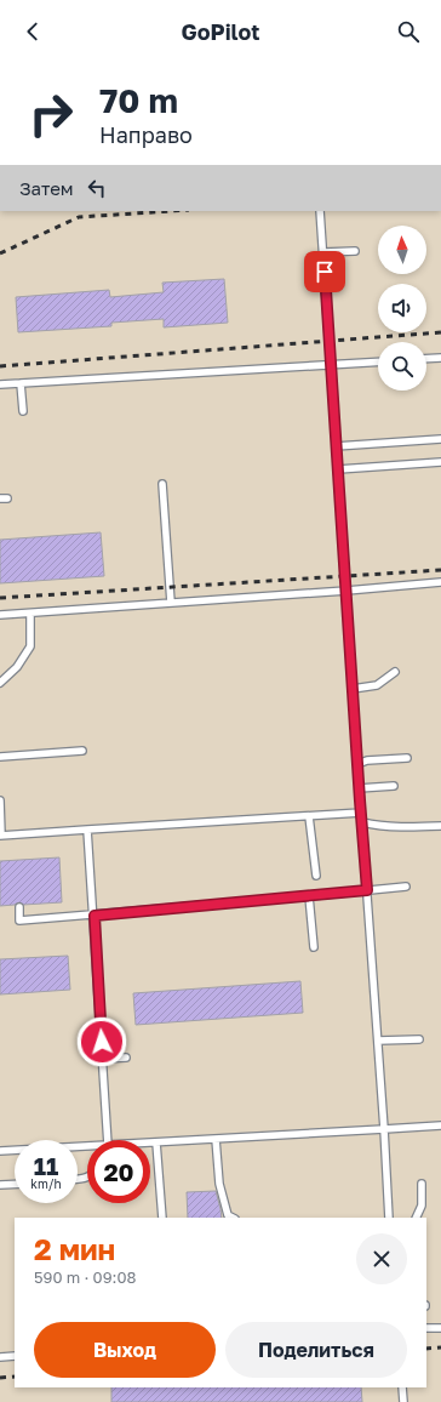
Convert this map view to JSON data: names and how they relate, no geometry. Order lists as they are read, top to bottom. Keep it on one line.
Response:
{"north":"top","page":{"header":"GoPilot","turn":["70 m","Направо"],"then":"Затем","speed":"11 km/h","limit":"20","heading":["2 мин","590 m · 09:08"],"buttons":["Выход","Поделиться"]}}
